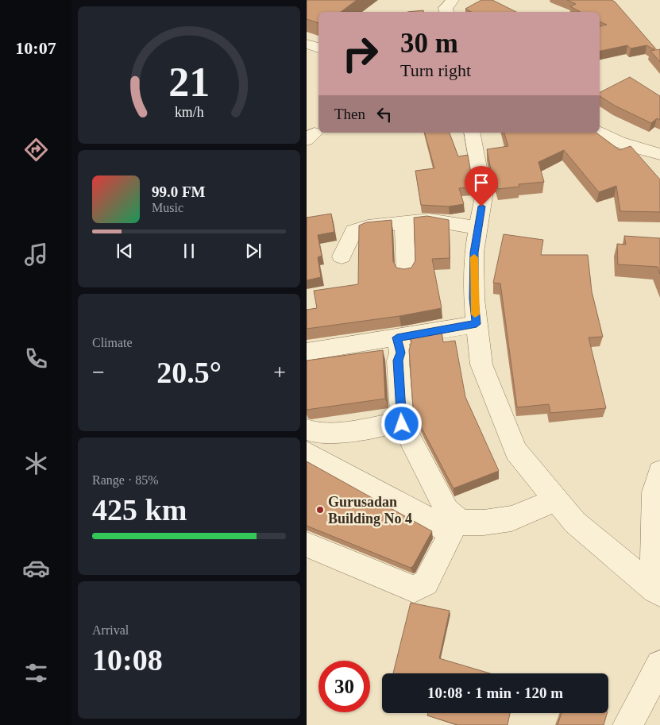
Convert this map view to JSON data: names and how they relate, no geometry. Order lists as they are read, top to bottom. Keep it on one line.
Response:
{"places":["Gurusadan Building No 4"],"page":{"tabs":"10:07","turn":["30 m","Turn right"],"then":"Then","song":["99.0 FM","Music"],"tile":["Climate",["Range · 85%","425 km"],["Arrival","10:08"]],"heat":["−","20.5°","+"],"limit":"30","trip":"10:08 · 1 min · 120 m","gauge":["21","km/h"]}}
